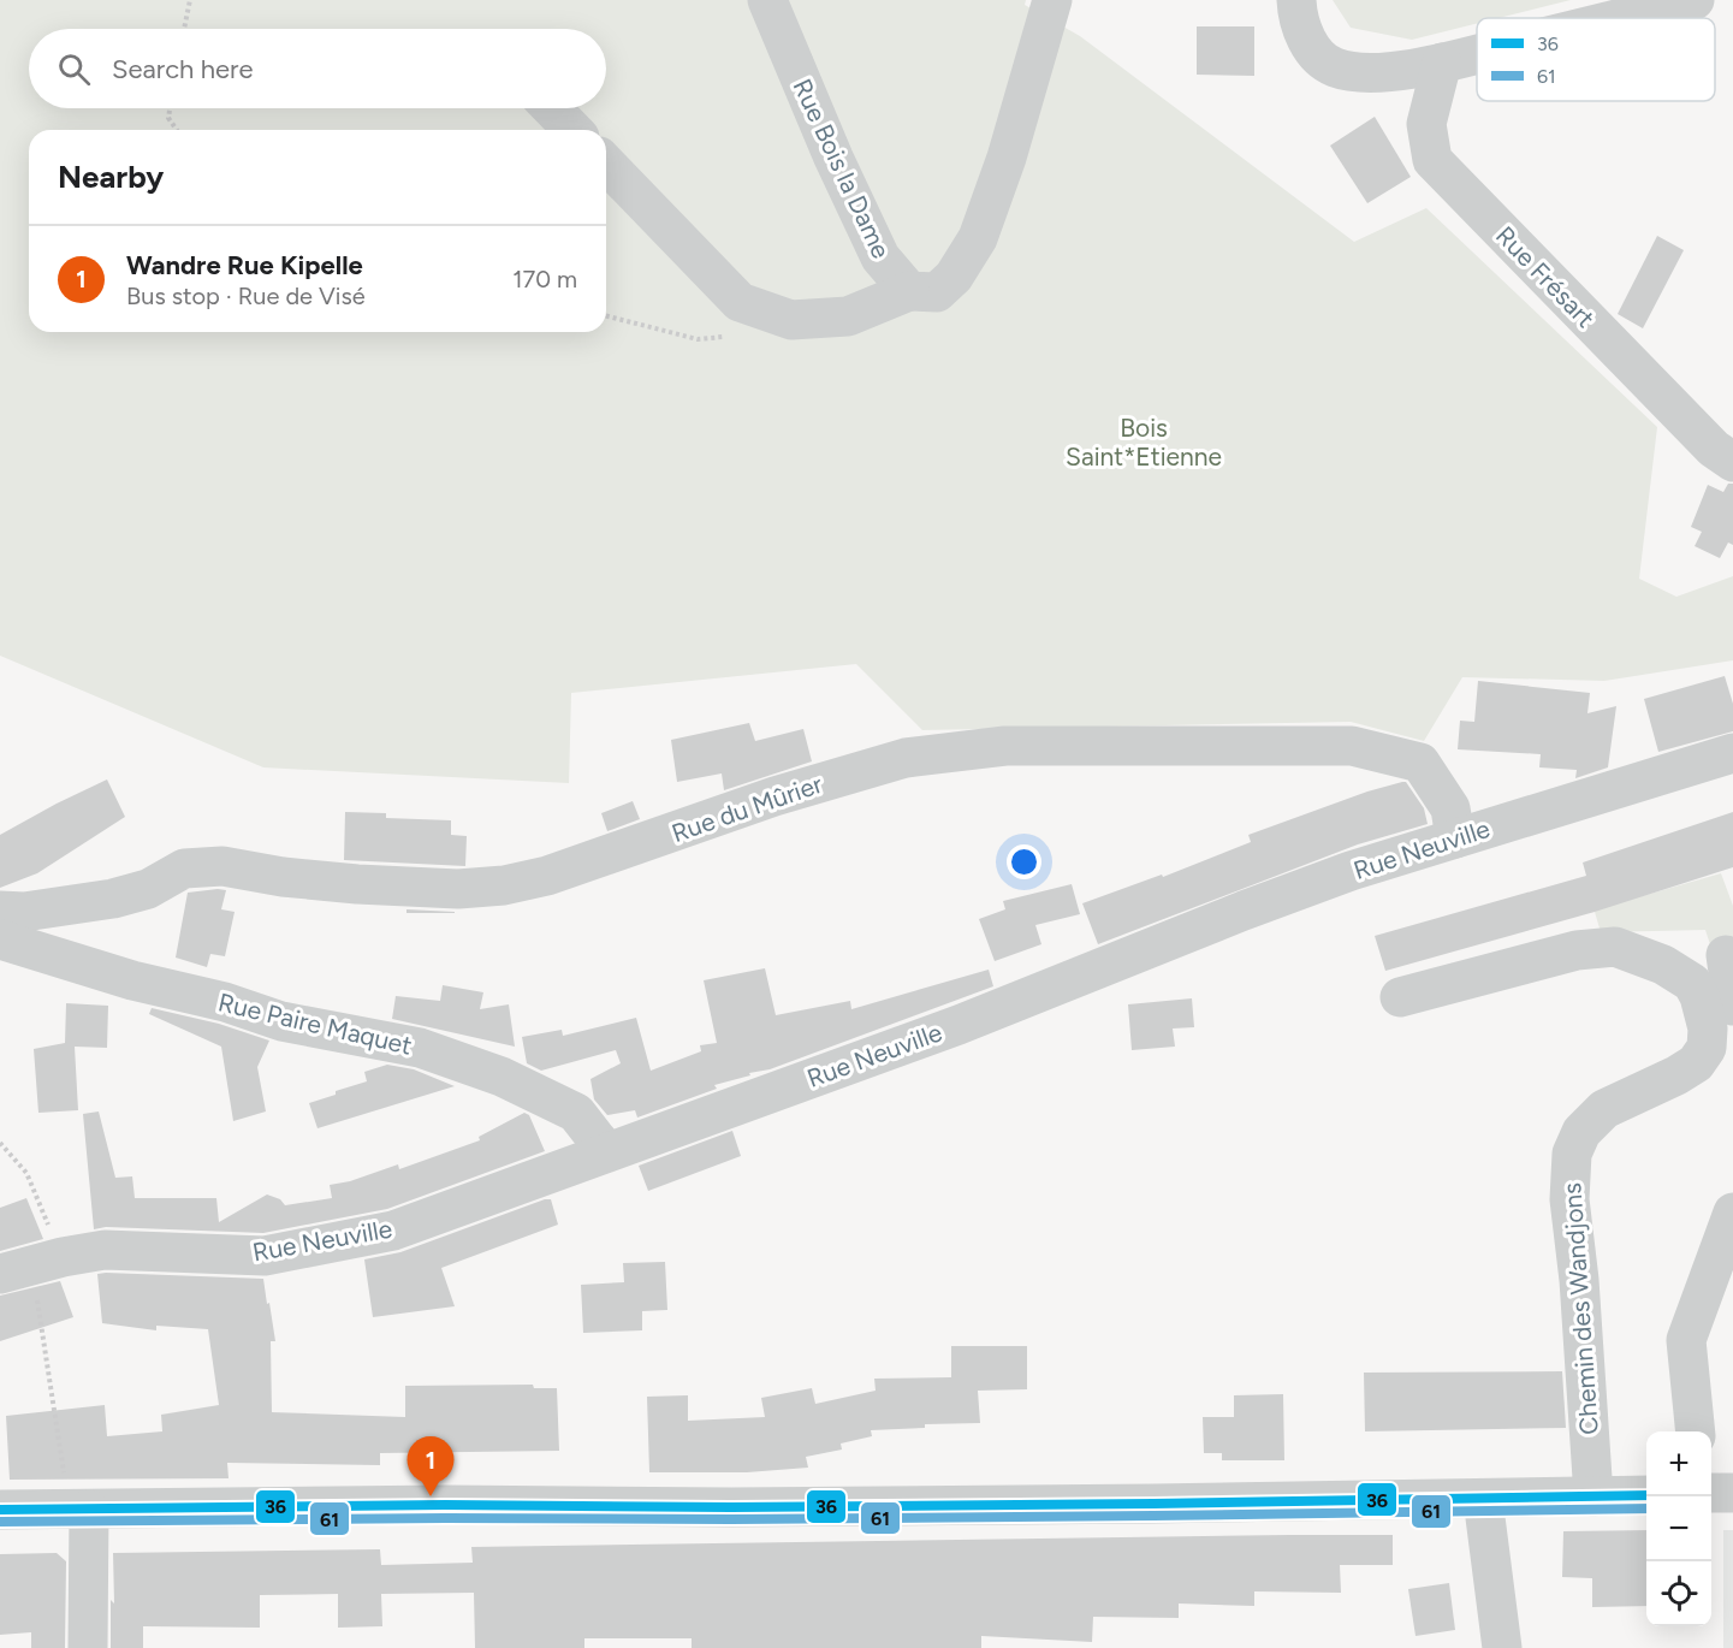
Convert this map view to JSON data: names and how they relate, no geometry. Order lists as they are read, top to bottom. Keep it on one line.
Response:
{"streets":{"street":["Rue Bois la Dame","Rue Frésart","Rue du Mûrier","Rue Neuville","Rue Paire Maquet","Chemin des Wandjons"]},"crossings":[["Rue du Mûrier","Rue Neuville"],["Rue Neuville","Rue Paire Maquet"]],"parks":["Bois Saint*Etienne"],"lines":["transit line 36","transit line 61"],"legend":["36","61"],"page":{"search":"Search here","heading":"Nearby","list":[{"mark":"1","name":"Wandre Rue Kipelle","note":"Bus stop · Rue de Visé","value":"170 m"}],"map_buttons":["+","−"],"pins":"1"}}
